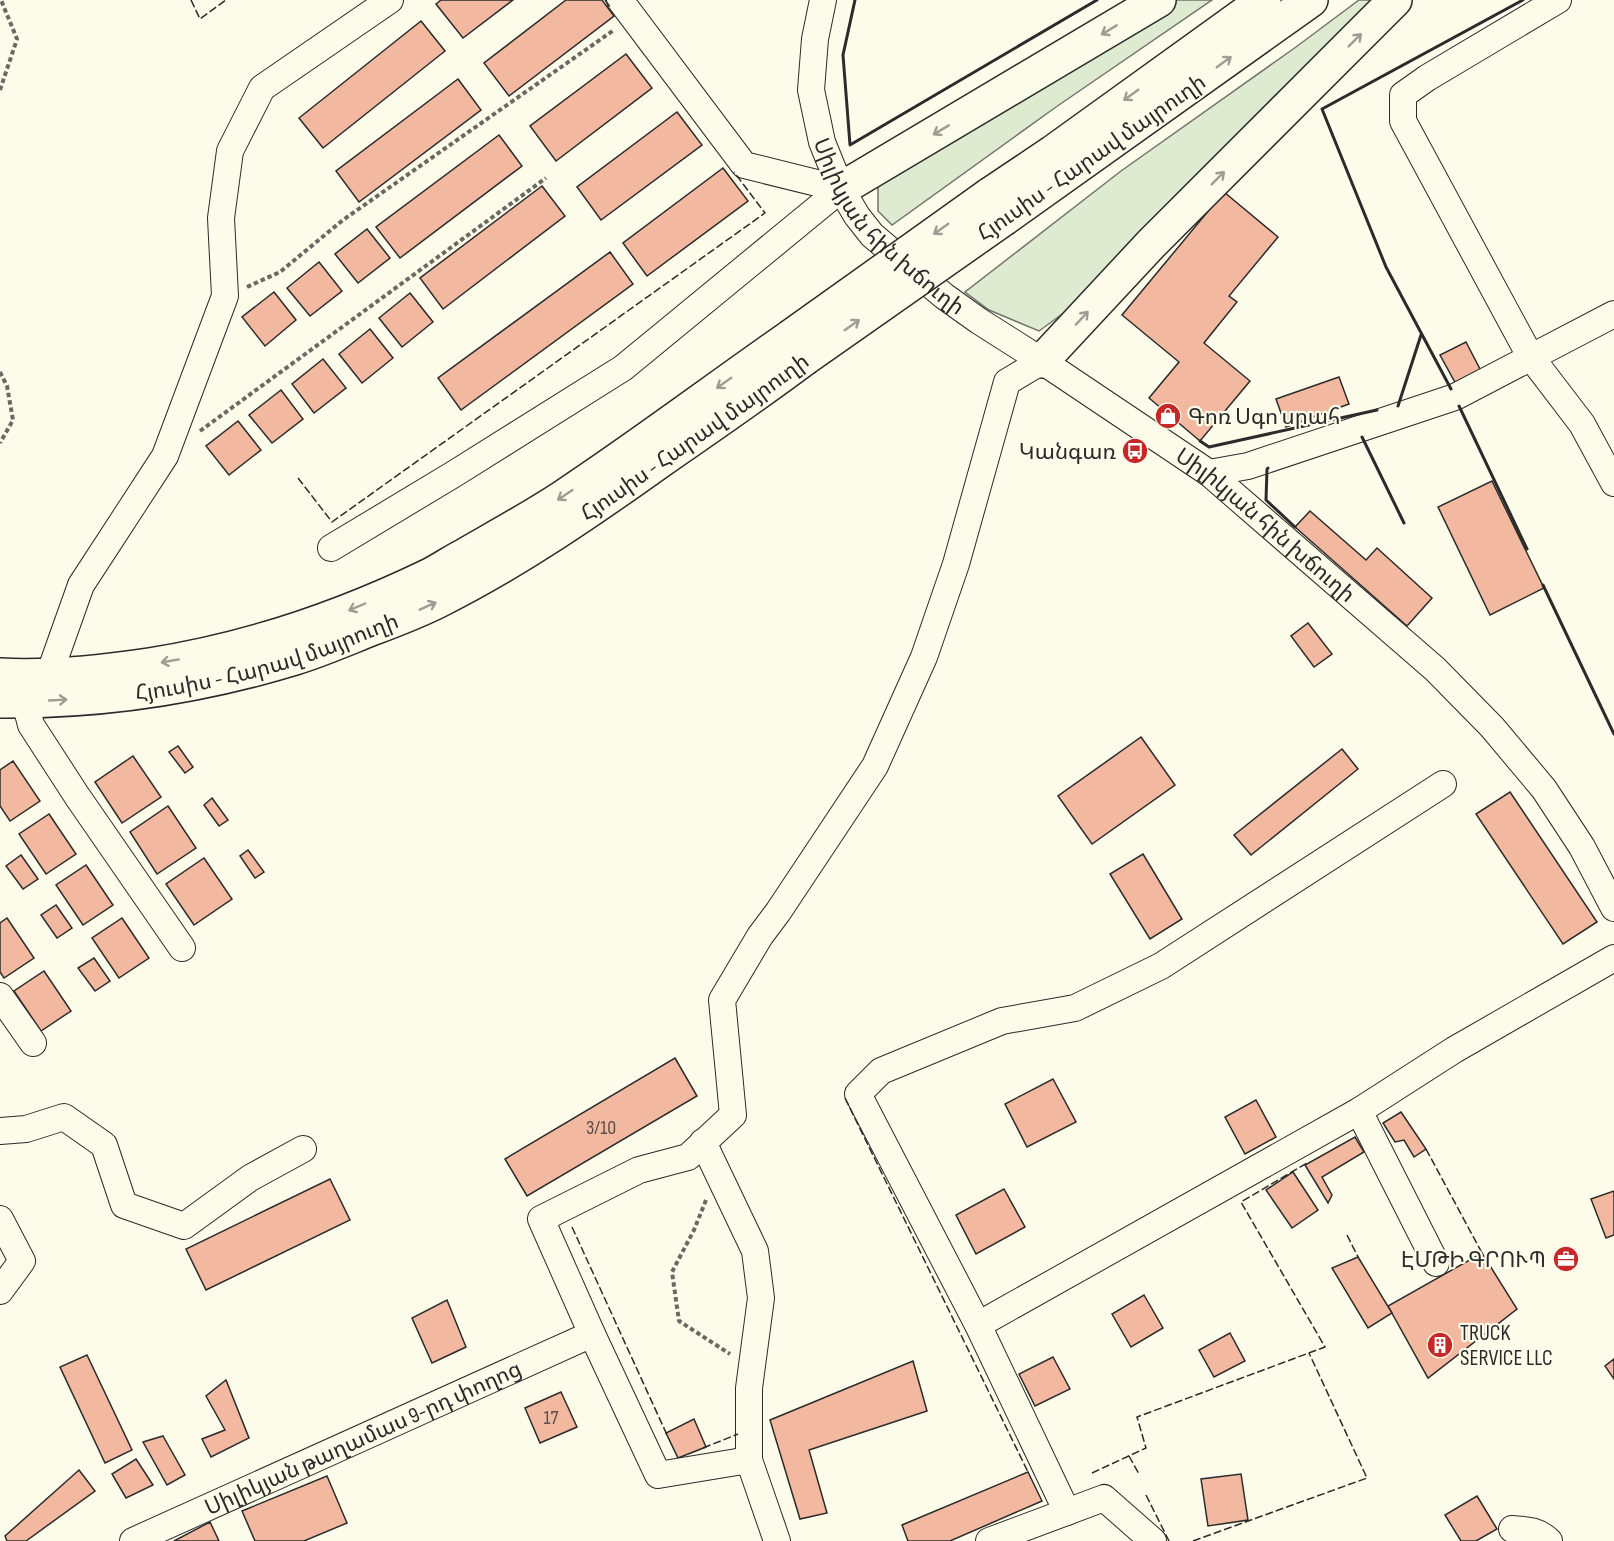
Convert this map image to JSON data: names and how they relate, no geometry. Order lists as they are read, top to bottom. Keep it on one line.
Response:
{"streets":{"highway":["Հյուսիս - Հարավ մայրուղի"],"street":["Սիլիկյան հին խճուղի","Սիլիկյան թաղամաս 9-րդ փողոց"]},"places":{"shop":["Գոռ Սգո սրահ"],"bus stop":["Կանգառ"],"office":["ԷՄԹԻ ԳՐՈՒՊ"],"building":["TRUCK SERVICE LLC"]},"house_numbers":["3/10","17"]}
